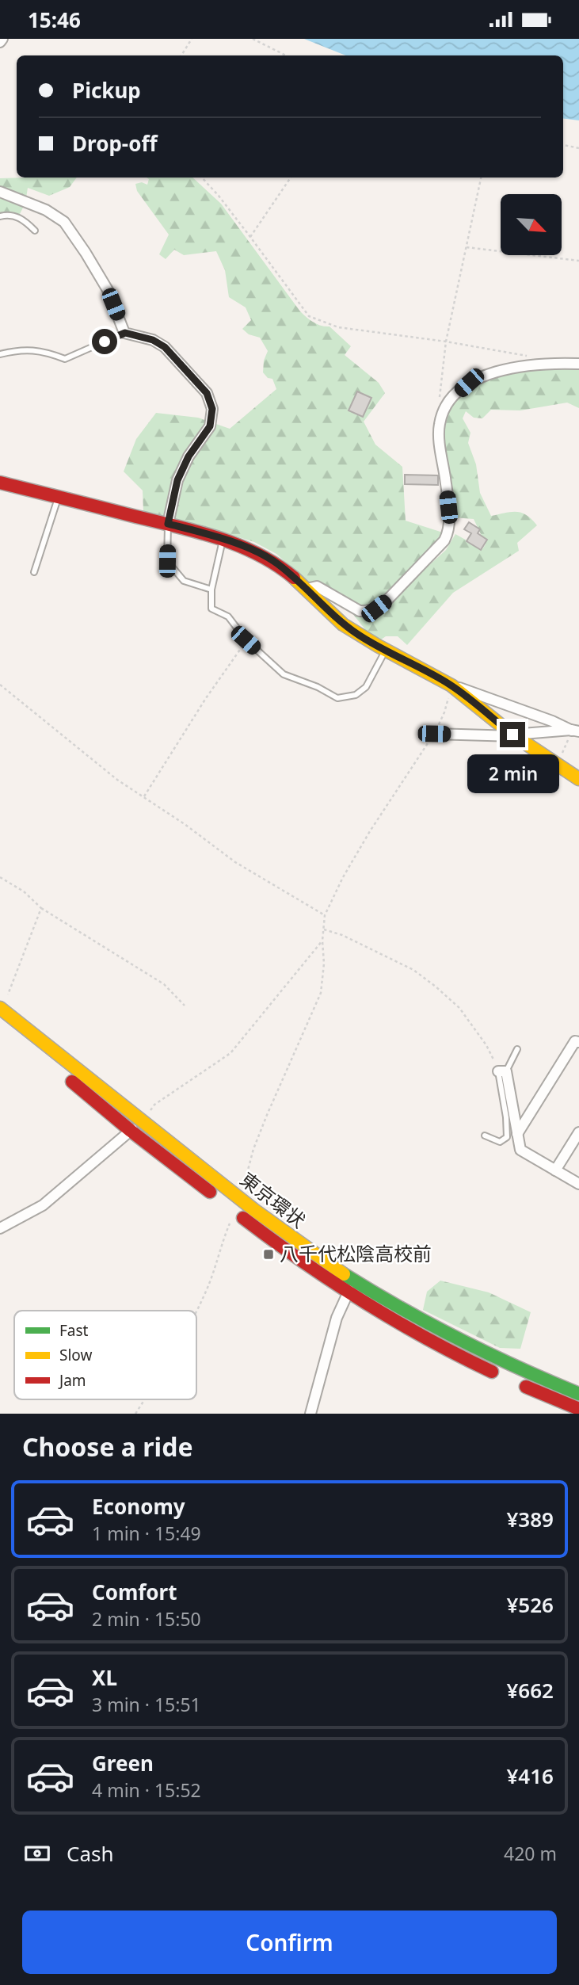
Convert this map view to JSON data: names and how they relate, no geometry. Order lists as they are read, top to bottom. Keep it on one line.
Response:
{"streets":{"main road":["東京環状"]},"places":{"transit":["八千代松陰高校前"]},"legend":["Fast","Slow","Jam"],"north":"bottom right","page":{"status":"15:46","banner":["Pickup","Drop-off"],"bubble":"2 min","heading":"Choose a ride","list":[{"name":"Economy","note":"1 min · 15:49","value":"¥389"},{"name":"Comfort","note":"2 min · 15:50","value":"¥526"},{"name":"XL","note":"3 min · 15:51","value":"¥662"},{"name":"Green","note":"4 min · 15:52","value":"¥416"}],"pay":["Cash","420 m"],"buttons":"Confirm"}}
